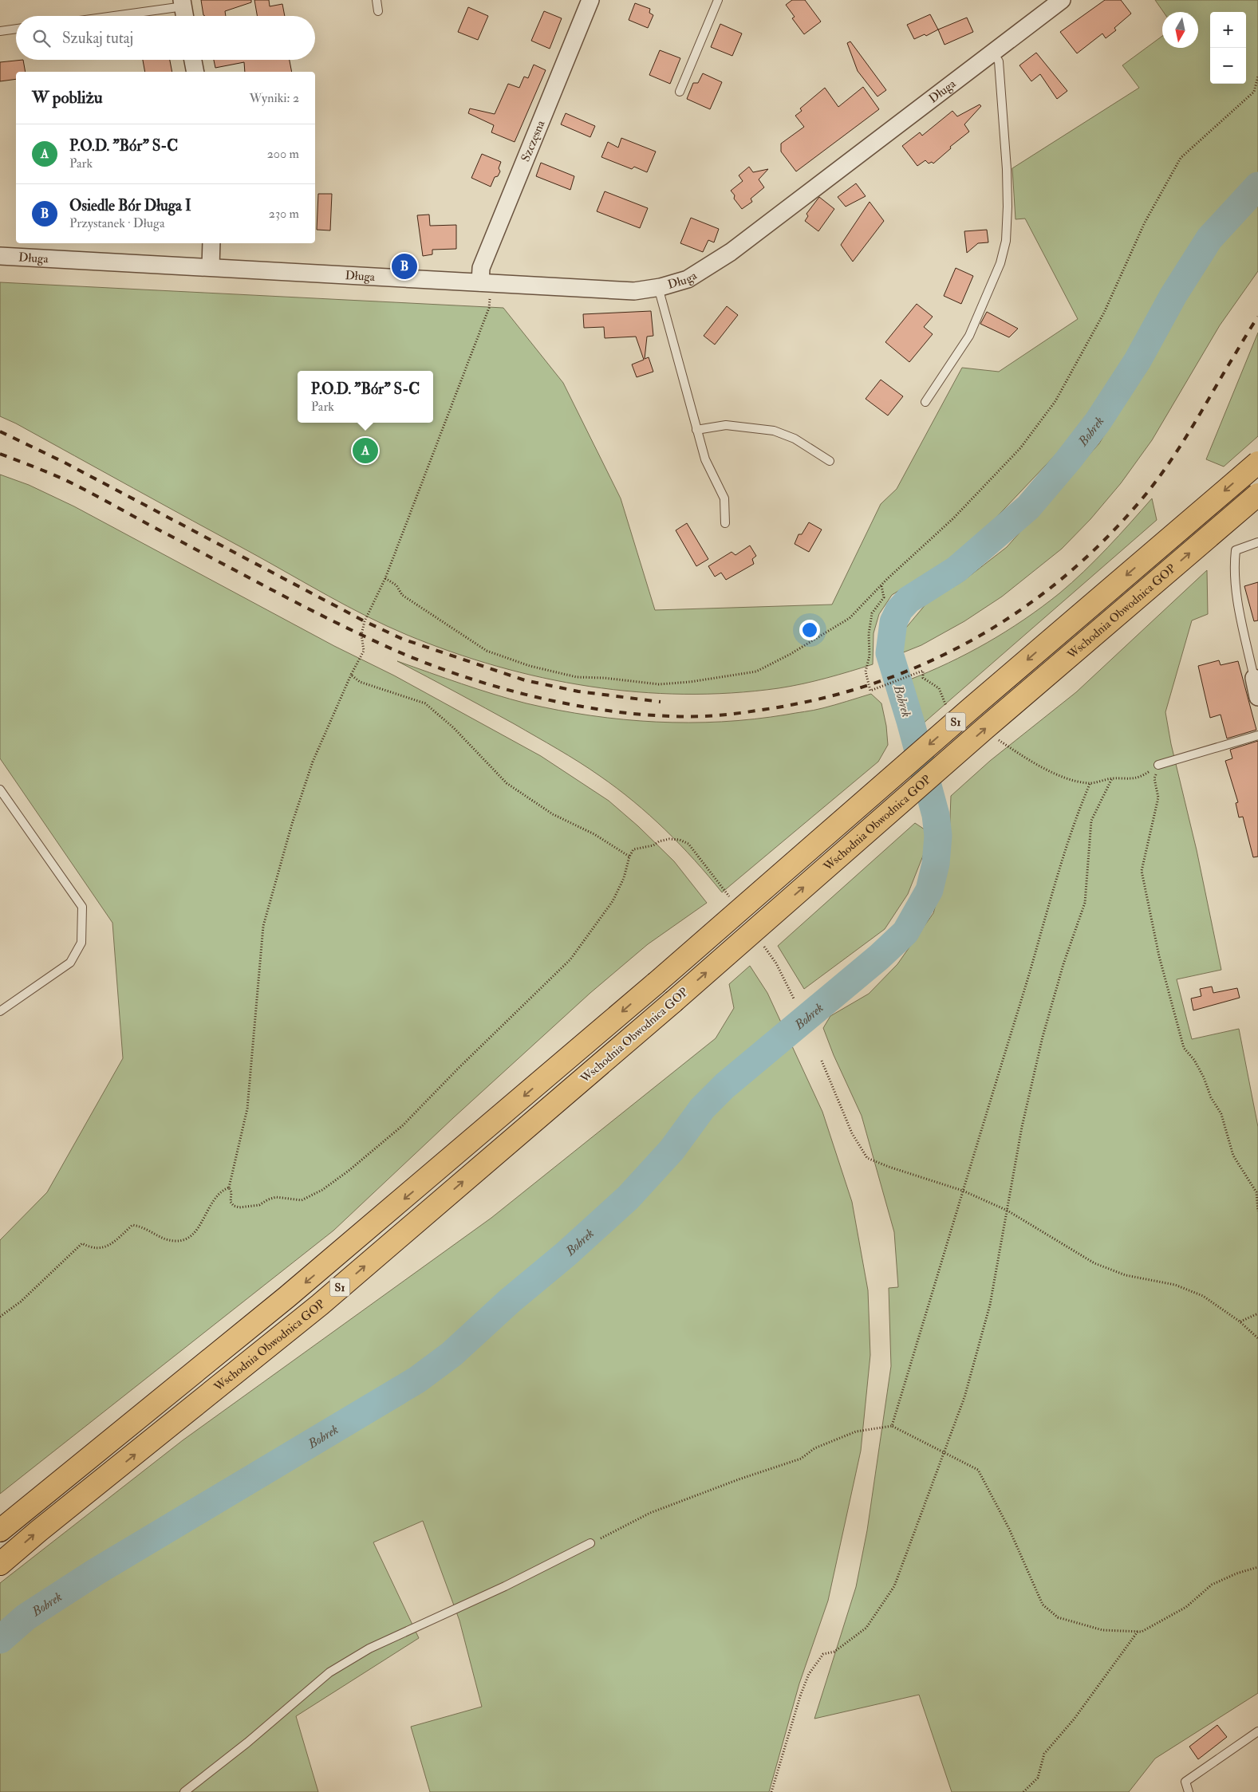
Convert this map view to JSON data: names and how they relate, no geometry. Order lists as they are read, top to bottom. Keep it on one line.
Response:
{"streets":{"highway":["Wschodnia Obwodnica GOP","S1"],"street":["Długa","Szczęsna"]},"crossings":[["Długa","Szczęsna"]],"water":["Bobrek"],"north":"bottom","page":{"map_buttons":["+","−"],"search":"Szukaj tutaj","heading":["W pobliżu","Wyniki: 2"],"list":[{"mark":"A","name":"P.O.D. \"Bór\" S-C","note":"Park","value":"200 m"},{"mark":"B","name":"Osiedle Bór Długa I","note":"Przystanek · Długa","value":"230 m"}],"pins":["B","A"],"popup":["P.O.D. \"Bór\" S-C","Park"]}}
